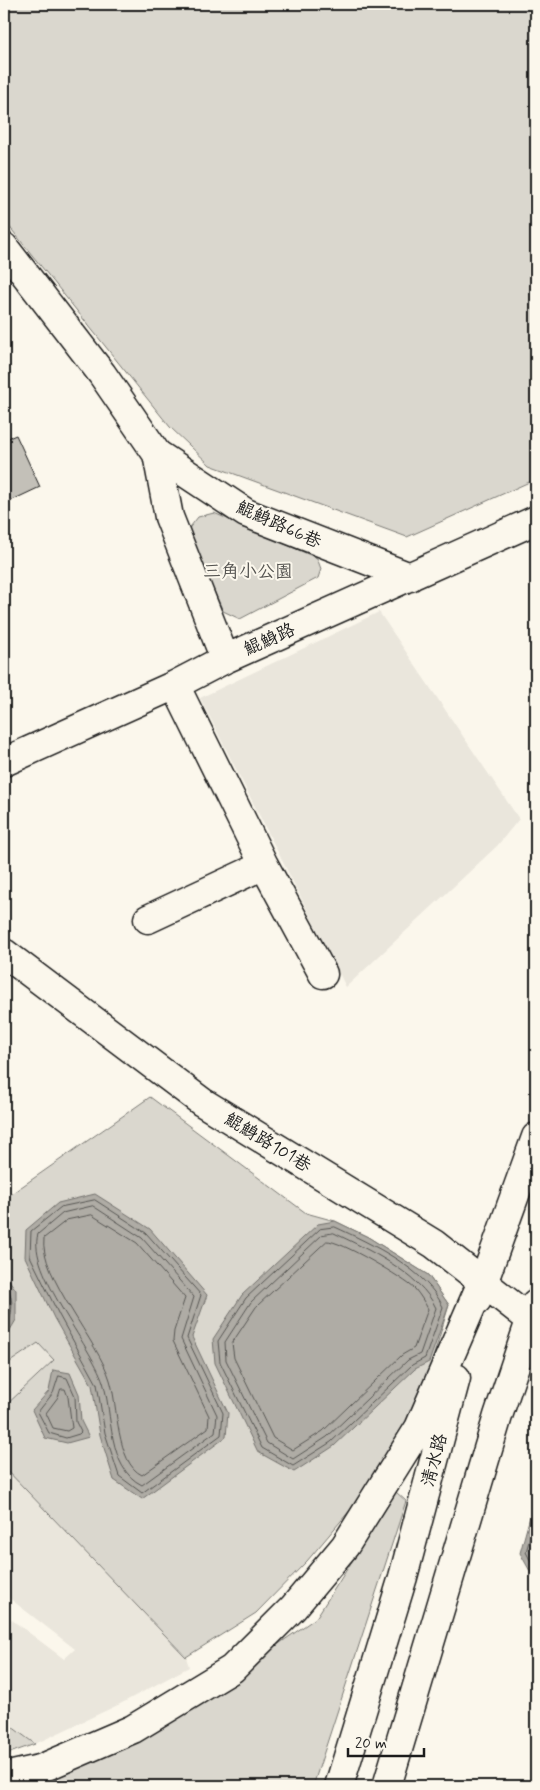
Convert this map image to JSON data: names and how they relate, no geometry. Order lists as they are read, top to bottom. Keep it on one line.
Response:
{"streets":{"street":["鯤鯓路66巷","鯤鯓路","鯤鯓路101巷","清水路"]},"crossings":[["鯤鯓路66巷","鯤鯓路"],["鯤鯓路101巷","清水路"]],"parks":["三角小公園"],"scale_bar":"20 m"}
